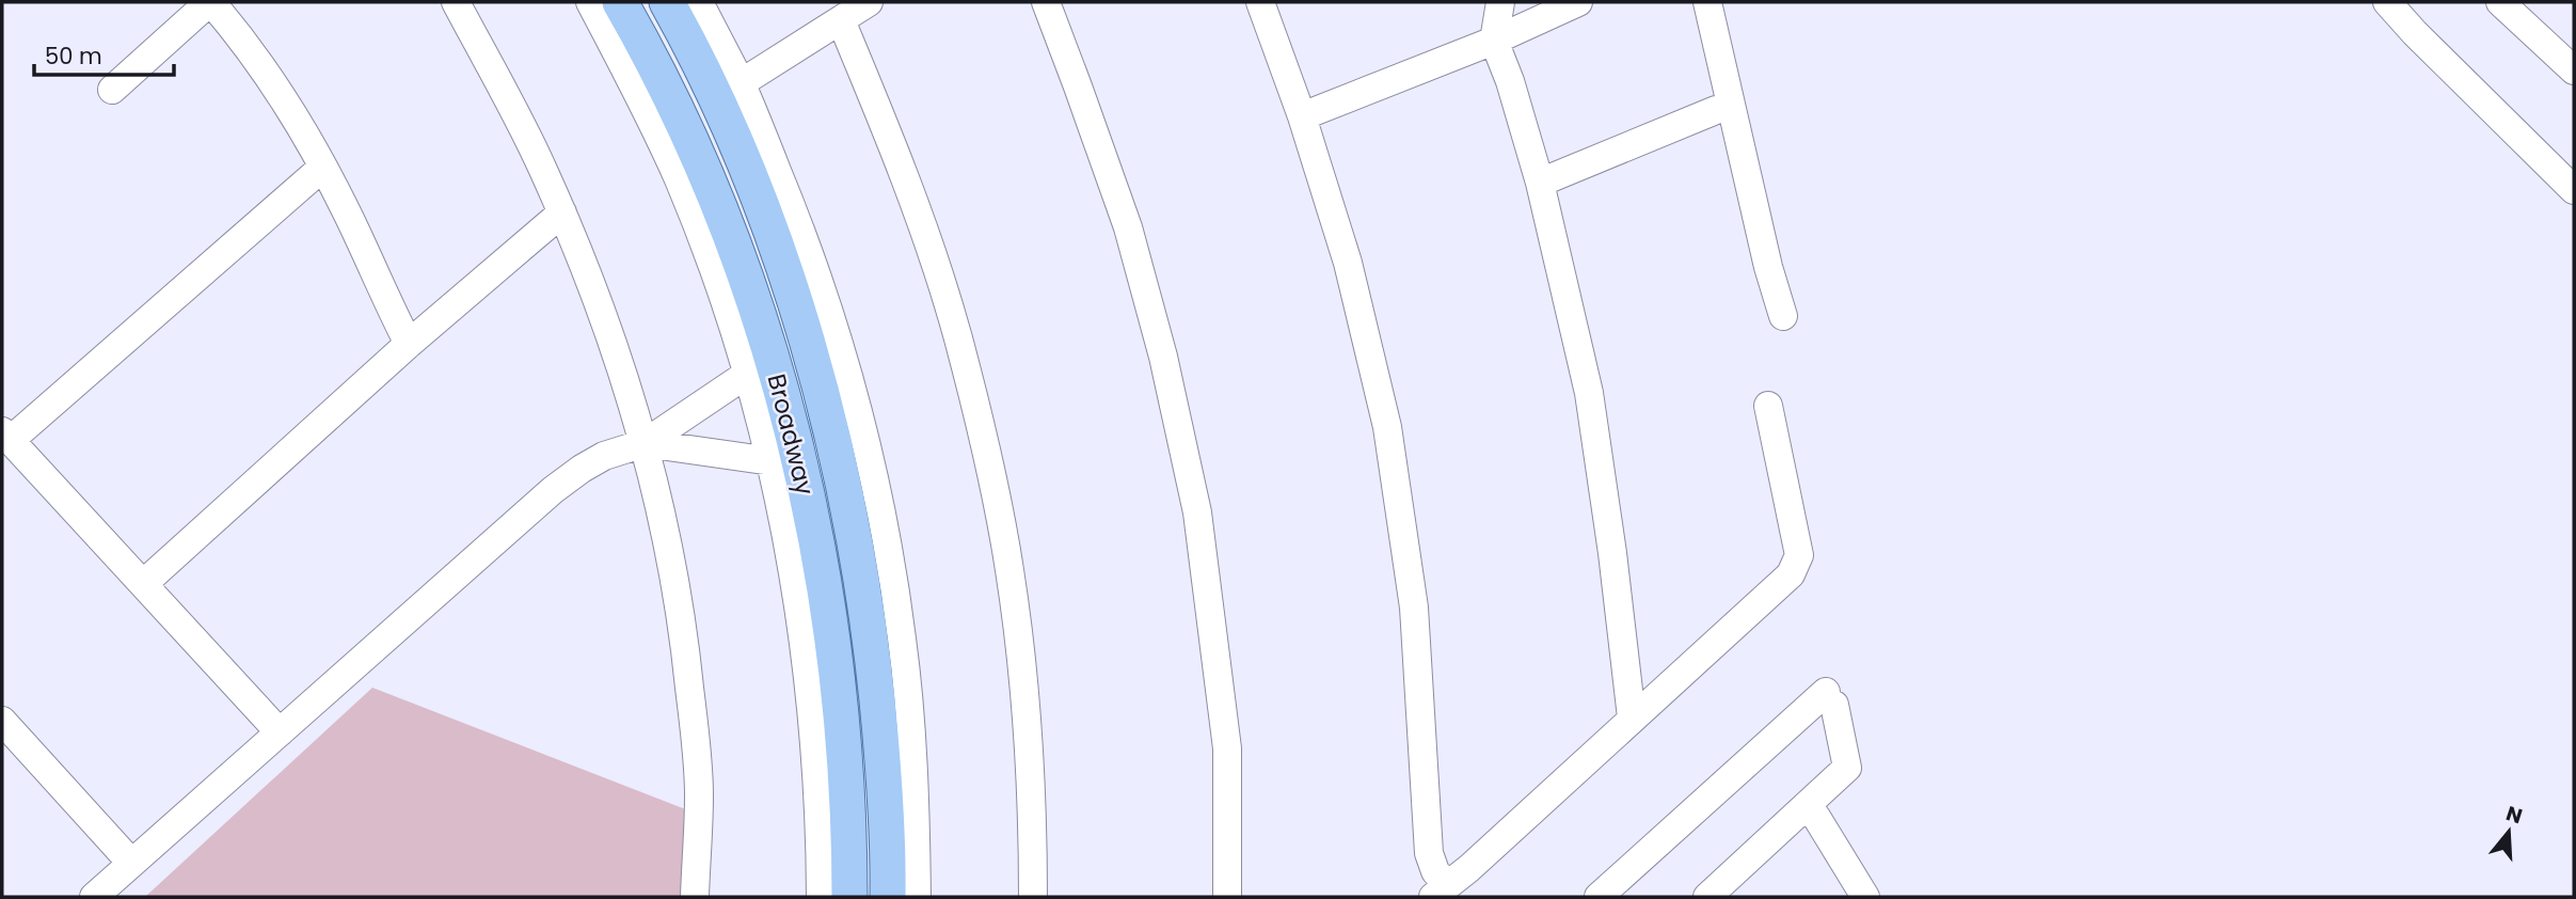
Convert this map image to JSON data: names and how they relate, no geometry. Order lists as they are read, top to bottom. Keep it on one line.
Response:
{"streets":{"main road":["Broadway"]},"scale_bar":"50 m","north":"top"}
